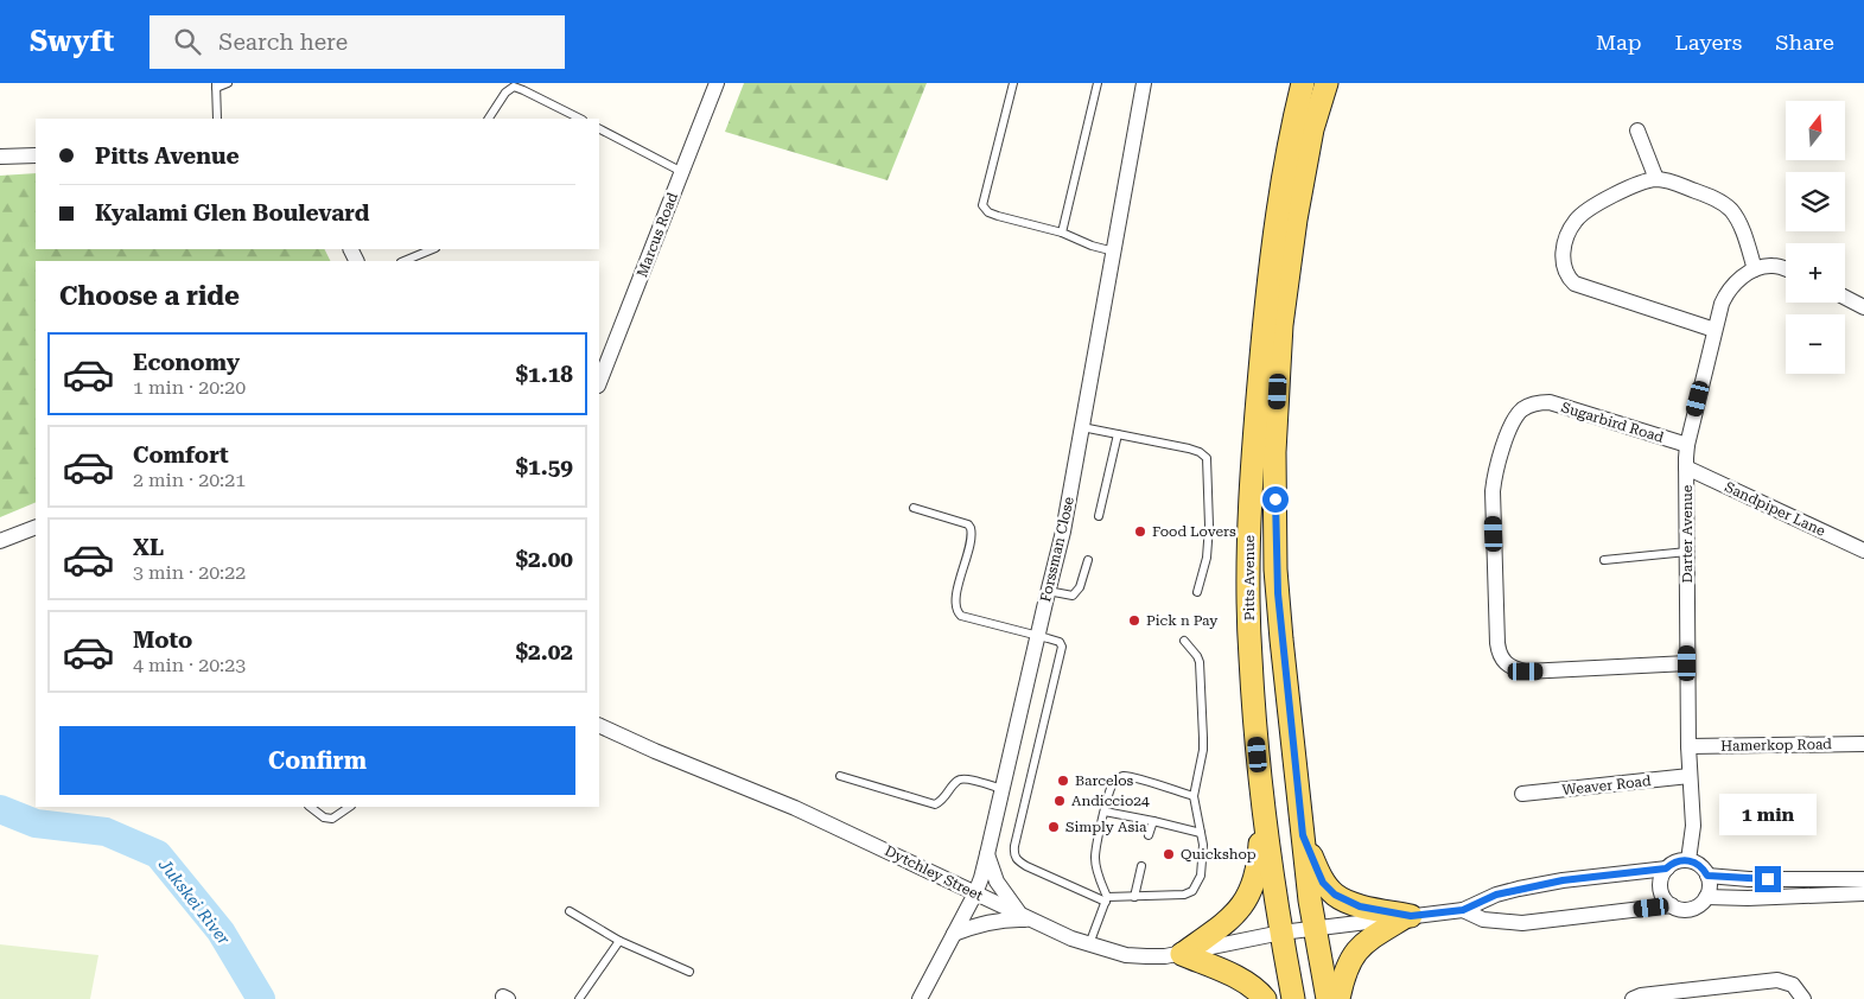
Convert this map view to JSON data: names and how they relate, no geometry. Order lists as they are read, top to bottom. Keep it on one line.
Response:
{"streets":{"main road":["Pitts Avenue"],"street":["Marcus Road","Sugarbird Road","Sandpiper Lane","Darter Avenue","Forssman Close","Hamerkop Road","Weaver Road","Dytchley Street"]},"crossings":[["Sugarbird Road","Darter Avenue"],["Sandpiper Lane","Darter Avenue"],["Darter Avenue","Hamerkop Road"],["Darter Avenue","Weaver Road"],["Forssman Close","Dytchley Street"],["Pitts Avenue","Dytchley Street"]],"water":["Jukskei River"],"places":["Food Lovers","Pick n Pay","Barcelos","Andiccio24","Simply Asia","Quickshop"],"north":"top","page":{"header":"Swyft","search":"Search here","nav":["Map","Layers","Share"],"map_buttons":["+","−"],"banner":["Pitts Avenue","Kyalami Glen Boulevard"],"heading":"Choose a ride","list":[{"name":"Economy","note":"1 min · 20:20","value":"$1.18"},{"name":"Comfort","note":"2 min · 20:21","value":"$1.59"},{"name":"XL","note":"3 min · 20:22","value":"$2.00"},{"name":"Moto","note":"4 min · 20:23","value":"$2.02"}],"buttons":"Confirm","bubble":"1 min"}}
